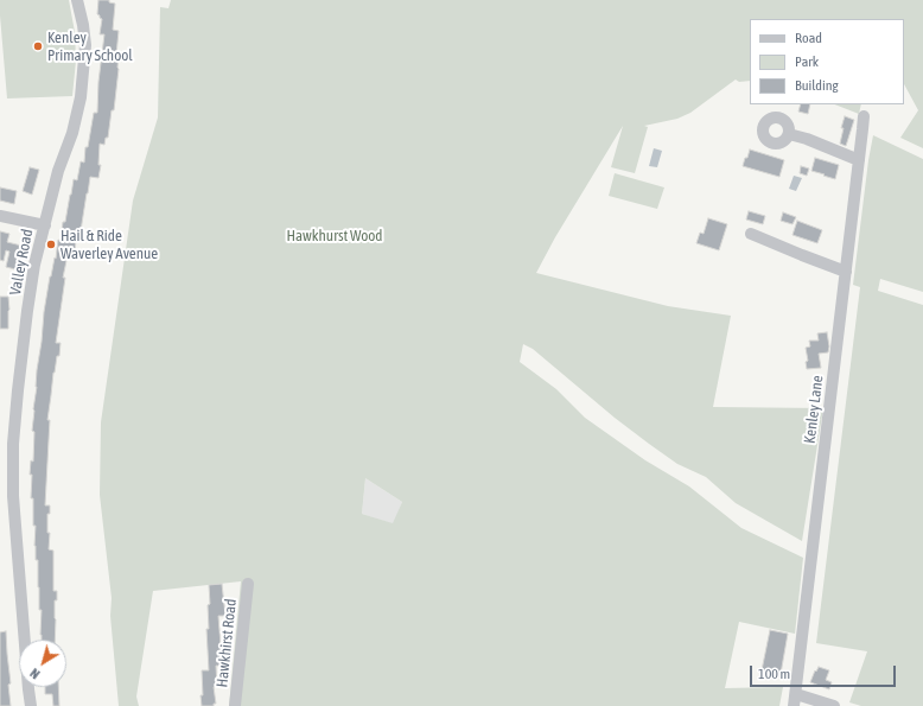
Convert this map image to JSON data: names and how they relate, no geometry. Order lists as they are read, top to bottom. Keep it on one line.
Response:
{"streets":{"street":["Valley Road","Kenley Lane","Hawkhirst Road"]},"parks":["Hawkhurst Wood"],"places":["Kenley Primary School","Hail & Ride Waverley Avenue"],"legend":["Road","Park","Building"],"scale_bar":"100 m","north":"bottom left"}
